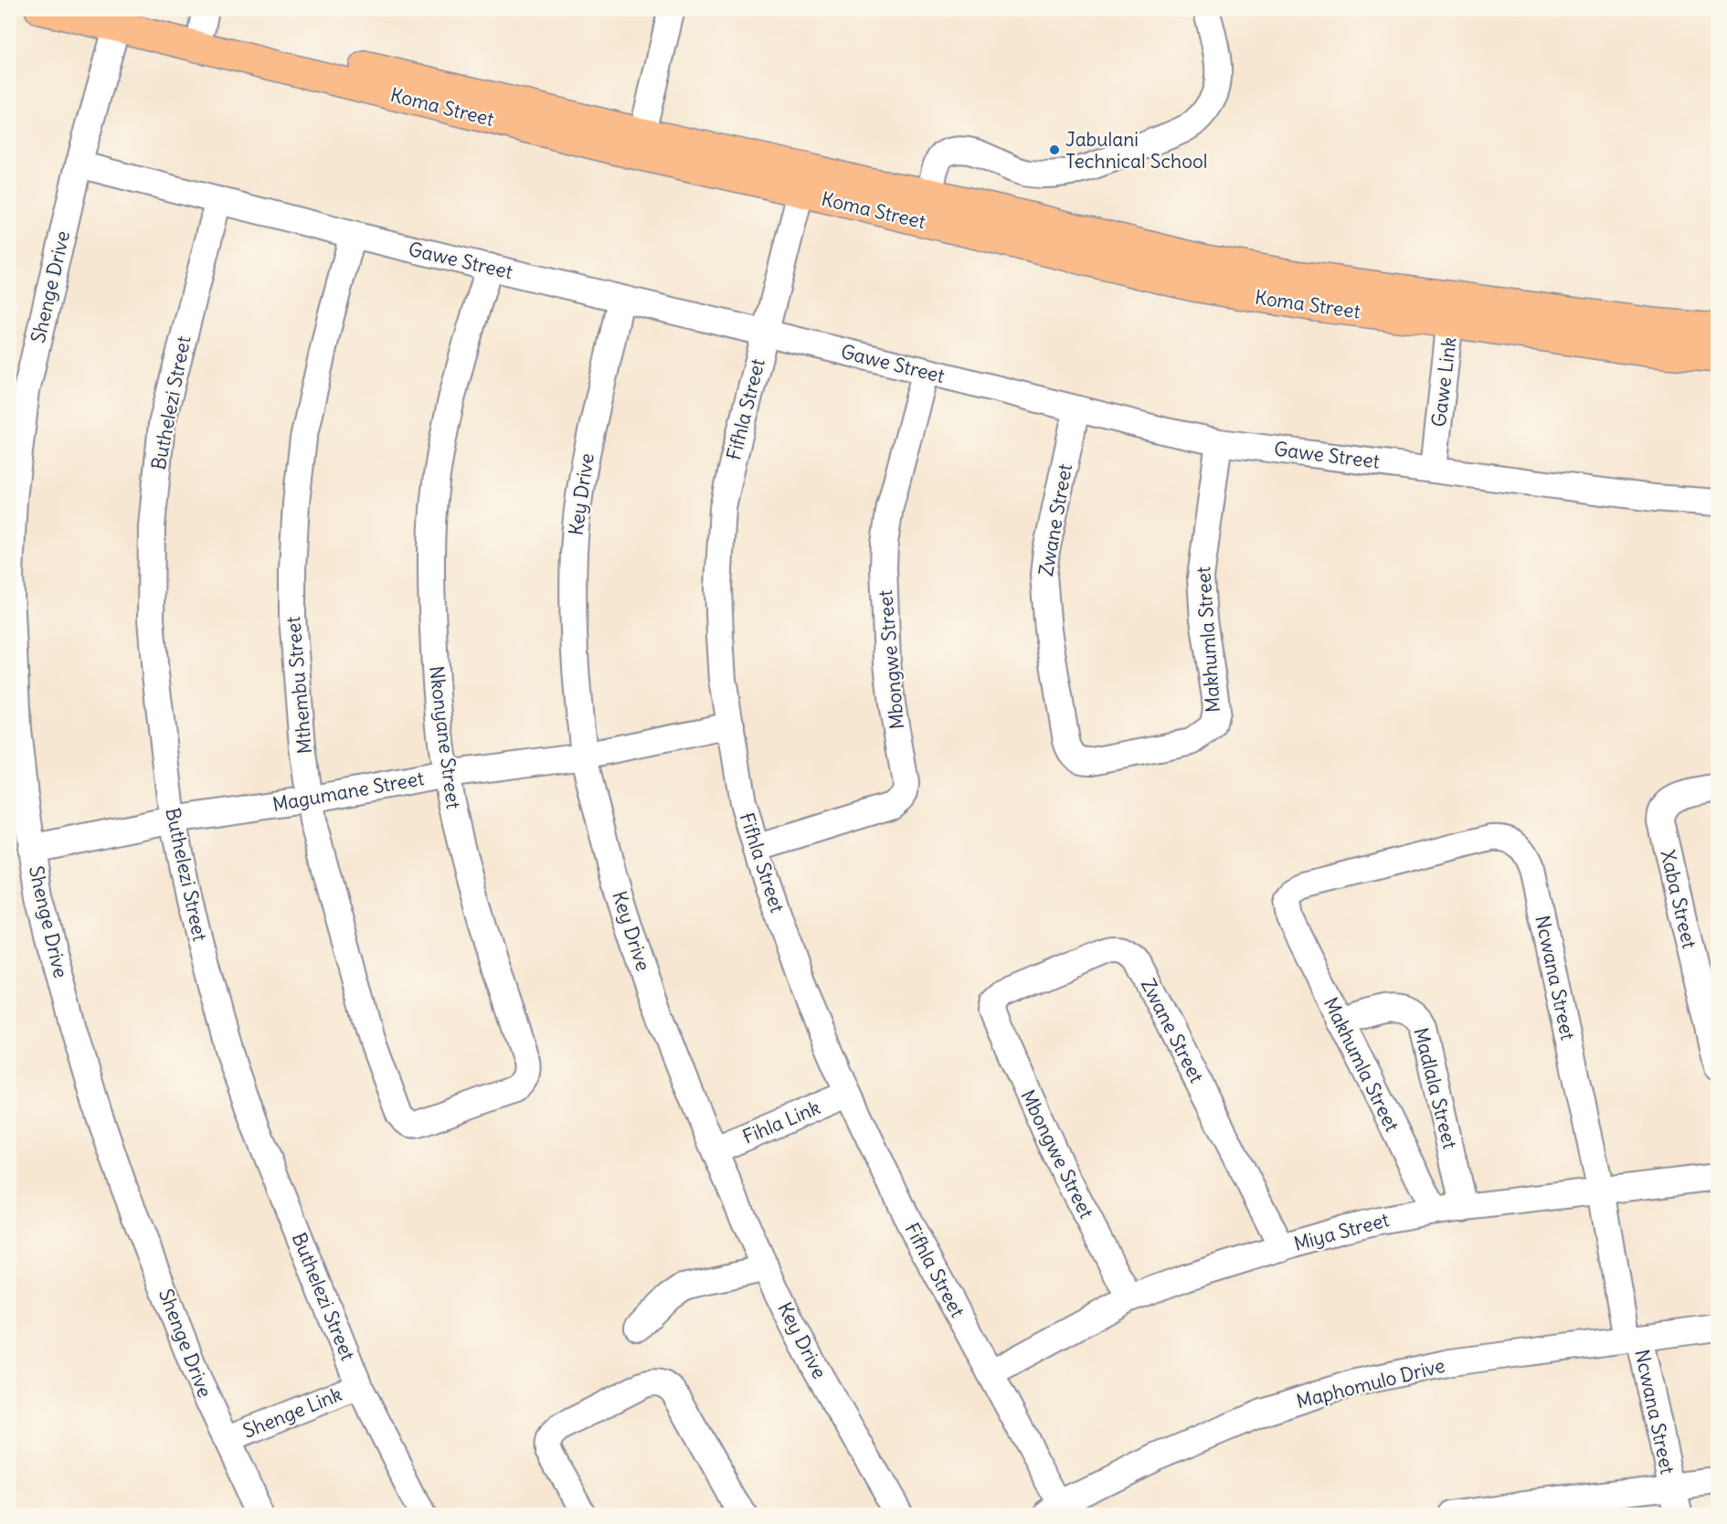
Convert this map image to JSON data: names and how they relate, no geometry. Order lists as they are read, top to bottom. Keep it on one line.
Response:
{"streets":{"main road":["Koma Street"],"street":["Gawe Street","Shenge Drive","Gawe Link","Buthelezi Street","Fifhla Street","Key Drive","Zwane Street","Makhumla Street","Mbongwe Street","Mthembu Street","Nkonyane Street","Magumane Street","Xaba Street","Ncwana Street","Madlala Street","Fihla Link","Miya Street","Maphomulo Drive","Shenge Link"]},"crossings":[["Koma Street","Shenge Drive"],["Koma Street","Gawe Link"],["Koma Street","Fifhla Street"],["Gawe Street","Shenge Drive"],["Gawe Street","Gawe Link"],["Gawe Street","Buthelezi Street"],["Gawe Street","Fifhla Street"],["Gawe Street","Key Drive"],["Gawe Street","Zwane Street"],["Gawe Street","Makhumla Street"],["Gawe Street","Mbongwe Street"],["Gawe Street","Mthembu Street"],["Gawe Street","Nkonyane Street"],["Shenge Drive","Magumane Street"],["Shenge Drive","Shenge Link"],["Buthelezi Street","Magumane Street"],["Buthelezi Street","Shenge Link"],["Fifhla Street","Mbongwe Street"],["Fifhla Street","Magumane Street"],["Fifhla Street","Fihla Link"],["Fifhla Street","Miya Street"],["Fifhla Street","Maphomulo Drive"],["Key Drive","Magumane Street"],["Key Drive","Fihla Link"],["Zwane Street","Makhumla Street"],["Zwane Street","Mbongwe Street"],["Zwane Street","Miya Street"],["Makhumla Street","Ncwana Street"],["Makhumla Street","Madlala Street"],["Makhumla Street","Miya Street"],["Mbongwe Street","Miya Street"],["Mthembu Street","Nkonyane Street"],["Mthembu Street","Magumane Street"],["Nkonyane Street","Magumane Street"],["Ncwana Street","Miya Street"],["Ncwana Street","Maphomulo Drive"],["Madlala Street","Miya Street"]],"places":["Jabulani Technical School"]}
